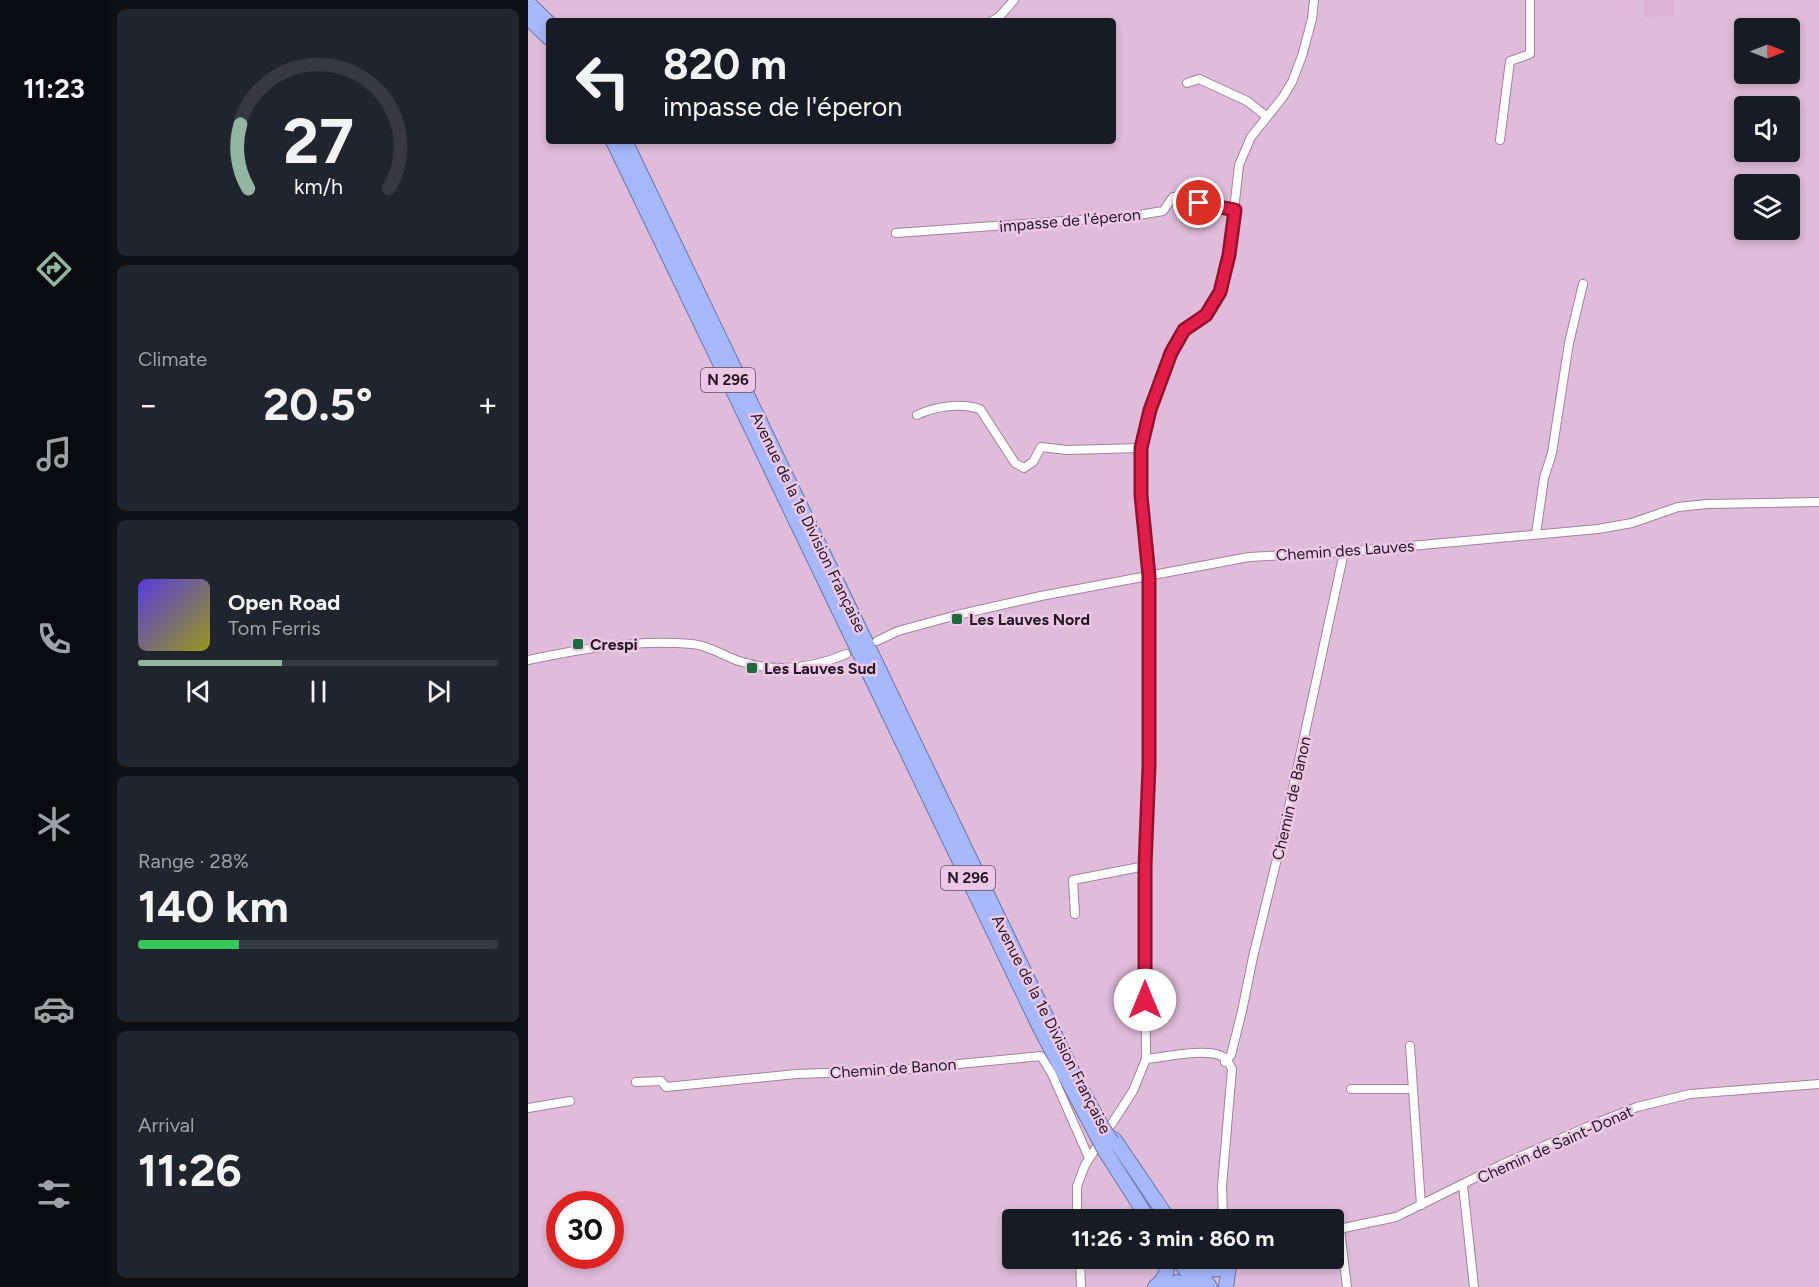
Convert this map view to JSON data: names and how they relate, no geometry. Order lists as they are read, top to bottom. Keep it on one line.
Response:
{"streets":{"highway":["N 296","Avenue de la 1e Division Française"],"street":["impasse de l'éperon","Chemin des Lauves","Chemin de Banon","Chemin de Saint-Donat"]},"crossings":[["Chemin des Lauves","Chemin de Banon"]],"places":{"transit":["Les Lauves Nord","Crespi","Les Lauves Sud"]},"north":"right","page":{"tabs":"11:23","turn":["820 m","impasse de l'éperon"],"tile":["Climate",["Range · 28%","140 km"],["Arrival","11:26"]],"heat":["−","20.5°","+"],"song":["Open Road","Tom Ferris"],"limit":"30","trip":"11:26 · 3 min · 860 m","gauge":["27","km/h"]}}
